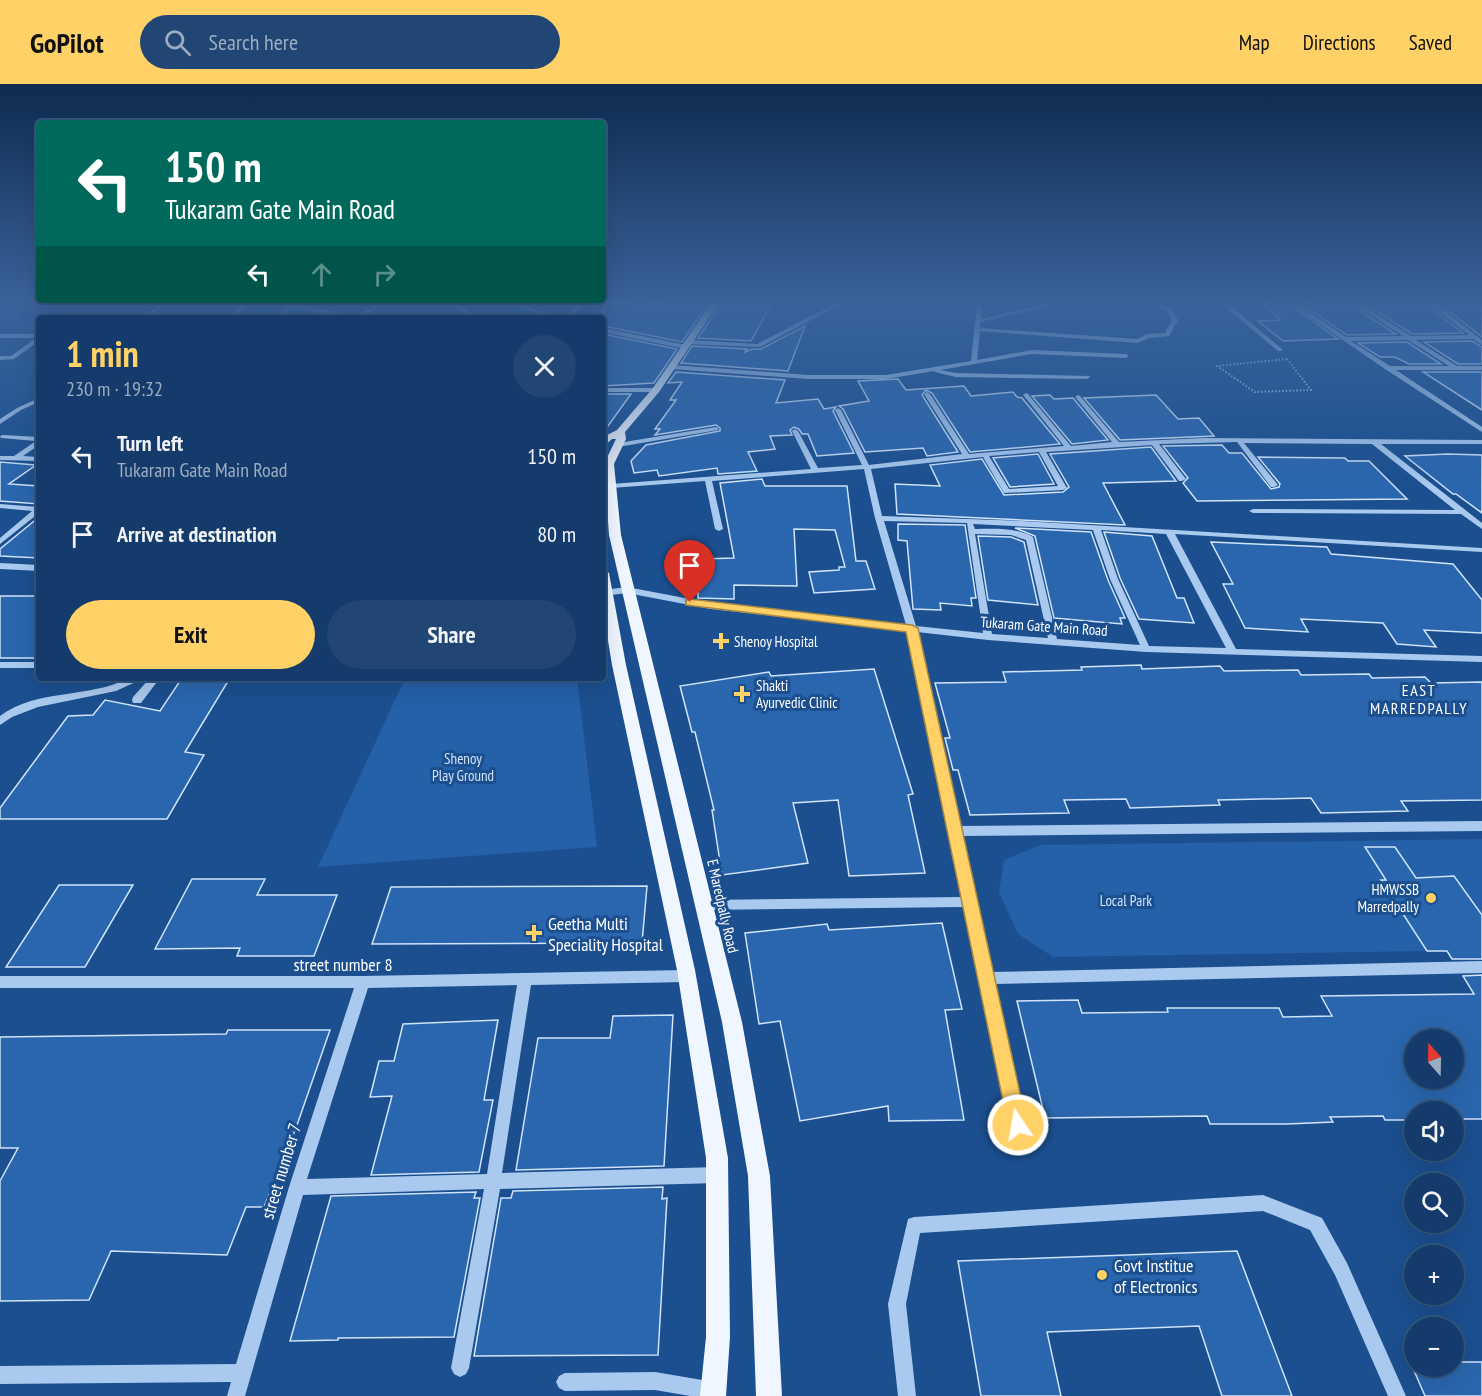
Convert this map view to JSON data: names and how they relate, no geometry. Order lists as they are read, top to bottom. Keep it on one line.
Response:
{"streets":{"main road":["E Maredpally Road"],"street":["Tukaram Gate Main Road","street number 8","street number 7"]},"crossings":[["Tukaram Gate Main Road","E Maredpally Road"],["street number 8","street number 7"]],"districts":["EAST MARREDPALLY"],"parks":["Shenoy Play Ground","Local Park"],"places":{"health":["Shenoy Hospital","Shakti Ayurvedic Clinic","Geetha Multi Speciality Hospital"],"other":["HMWSSB Marredpally","Govt Institue of Electronics"]},"north":"top","page":{"header":"GoPilot","search":"Search here","nav":["Map","Directions","Saved"],"turn":["150 m","Tukaram Gate Main Road"],"heading":["1 min","230 m · 19:32"],"list":[{"name":"Turn left","note":"Tukaram Gate Main Road","value":"150 m"},{"name":"Arrive at destination","value":"80 m"}],"buttons":["Exit","Share"],"map_buttons":["+","−"]}}
